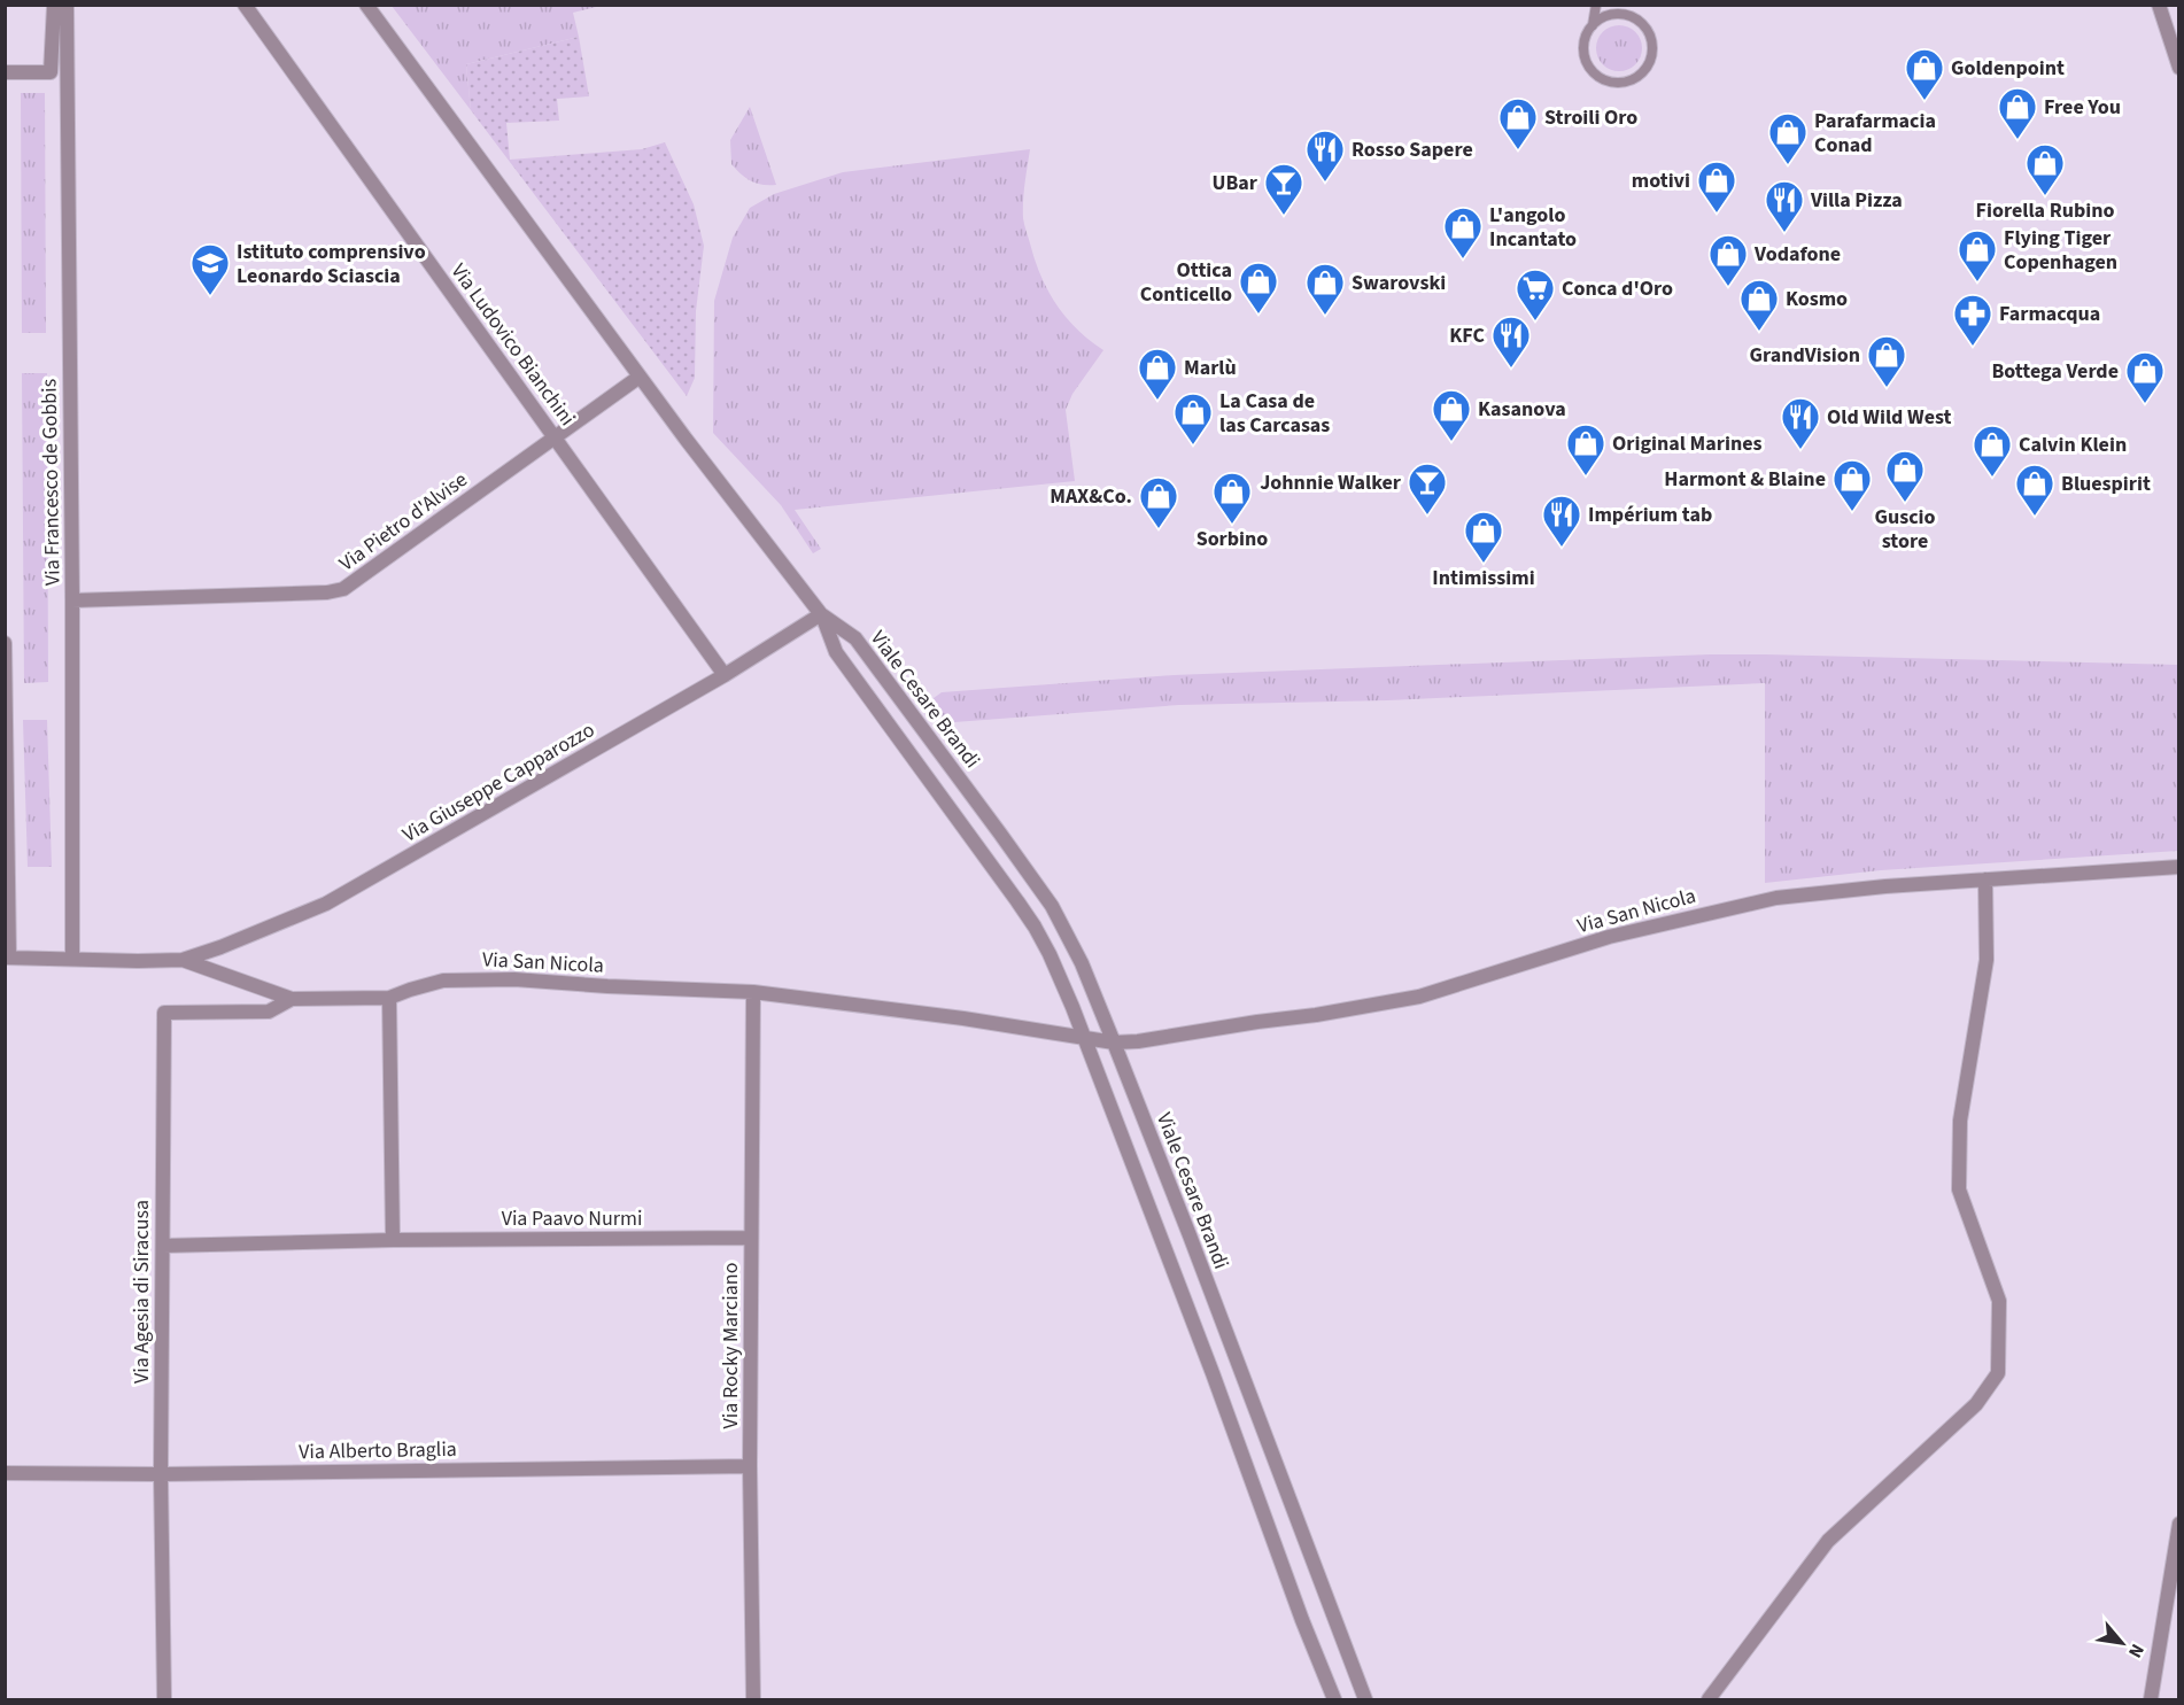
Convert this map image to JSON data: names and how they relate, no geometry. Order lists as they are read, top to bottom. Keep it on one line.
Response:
{"streets":{"street":["Via Ludovico Bianchini","Via Francesco de Gobbis","Via Pietro d'Alvise","Viale Cesare Brandi","Via Giuseppe Capparozzo","Via San Nicola","Via Paavo Nurmi","Via Agesia di Siracusa","Via Rocky Marciano","Via Alberto Braglia"]},"crossings":[["Via Ludovico Bianchini","Via Pietro d'Alvise"],["Via Ludovico Bianchini","Via Giuseppe Capparozzo"],["Via Francesco de Gobbis","Via Pietro d'Alvise"],["Via Francesco de Gobbis","Via San Nicola"],["Viale Cesare Brandi","Via Giuseppe Capparozzo"],["Viale Cesare Brandi","Via San Nicola"],["Via Giuseppe Capparozzo","Via San Nicola"],["Via San Nicola","Via Agesia di Siracusa"],["Via San Nicola","Via Rocky Marciano"],["Via Paavo Nurmi","Via Agesia di Siracusa"],["Via Paavo Nurmi","Via Rocky Marciano"],["Via Agesia di Siracusa","Via Alberto Braglia"],["Via Rocky Marciano","Via Alberto Braglia"]],"places":{"shop":["Goldenpoint","Free You","Stroili Oro","Parafarmacia Conad","Fiorella Rubino","motivi","L'angolo Incantato","Flying Tiger Copenhagen","Vodafone","Ottica Conticello","Swarovski","Kosmo","GrandVision","Marlù","Bottega Verde","Kasanova","La Casa de las Carcasas","Original Marines","Calvin Klein","Guscio store","Harmont & Blaine","Bluespirit","Sorbino","MAX&Co.","Intimissimi"],"restaurant":["Rosso Sapere","Villa Pizza","KFC","Old Wild West","Impérium tab"],"bar":["UBar","Johnnie Walker"],"school or university":["Istituto comprensivo Leonardo Sciascia"],"supermarket":["Conca d'Oro"],"pharmacy":["Farmacqua"]},"north":"bottom right"}
